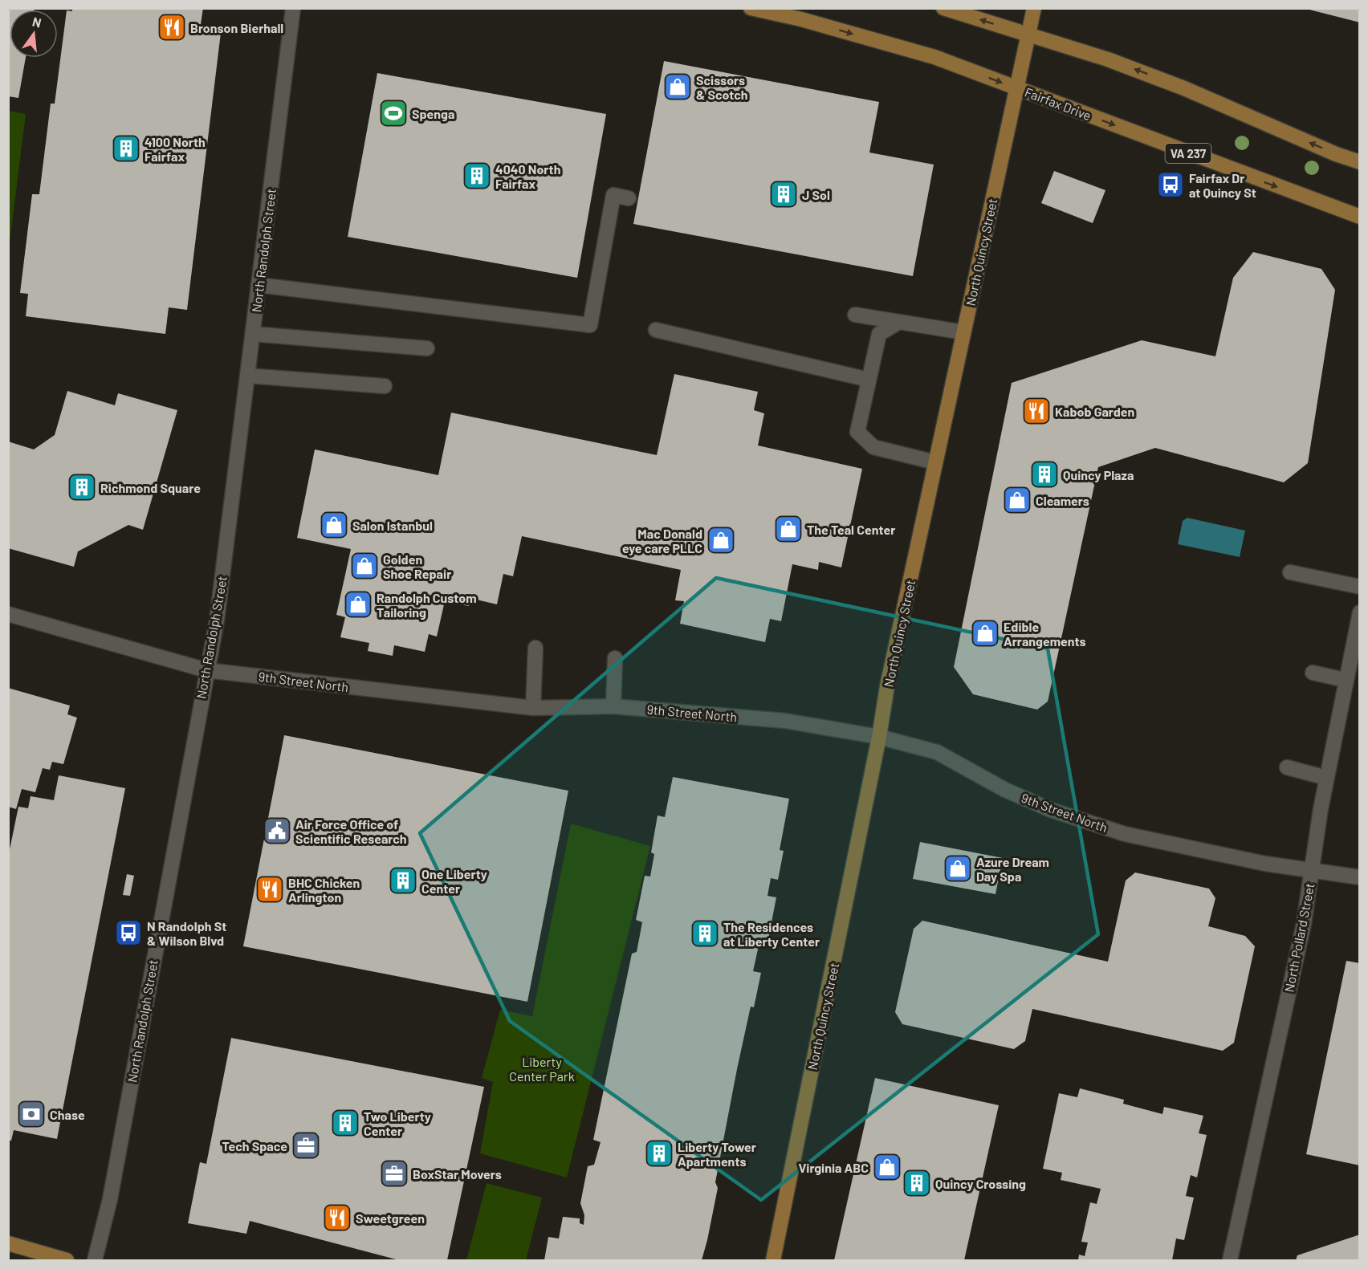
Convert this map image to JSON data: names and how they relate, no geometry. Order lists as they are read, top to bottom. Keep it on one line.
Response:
{"streets":{"main road":["Fairfax Drive","VA 237","North Quincy Street"],"street":["North Randolph Street","9th Street North","North Pollard Street"]},"crossings":[["Fairfax Drive","North Quincy Street"],["North Randolph Street","9th Street North"],["North Quincy Street","9th Street North"],["9th Street North","North Pollard Street"]],"parks":["Liberty Center Park"],"places":{"restaurant":["Bronson Bierhall","Kabob Garden","BHC Chicken Arlington","Sweetgreen"],"shop":["Scissors & Scotch","Cleamers","Salon Istanbul","The Teal Center","Mac Donald eye care PLLC","Golden Shoe Repair","Randolph Custom Tailoring","Edible Arrangements","Azure Dream Day Spa","Virginia ABC"],"sports":["Spenga"],"building":["4100 North Fairfax","4040 North Fairfax","J Sol","Quincy Plaza","Richmond Square","One Liberty Center","The Residences at Liberty Center","Two Liberty Center","Liberty Tower Apartments","Quincy Crossing"],"bus stop":["Fairfax Dr at Quincy St","N Randolph St & Wilson Blvd"],"public building":["Air Force Office of Scientific Research"],"bank":["Chase"],"office":["Tech Space","BoxStar Movers"]},"north":"top"}
